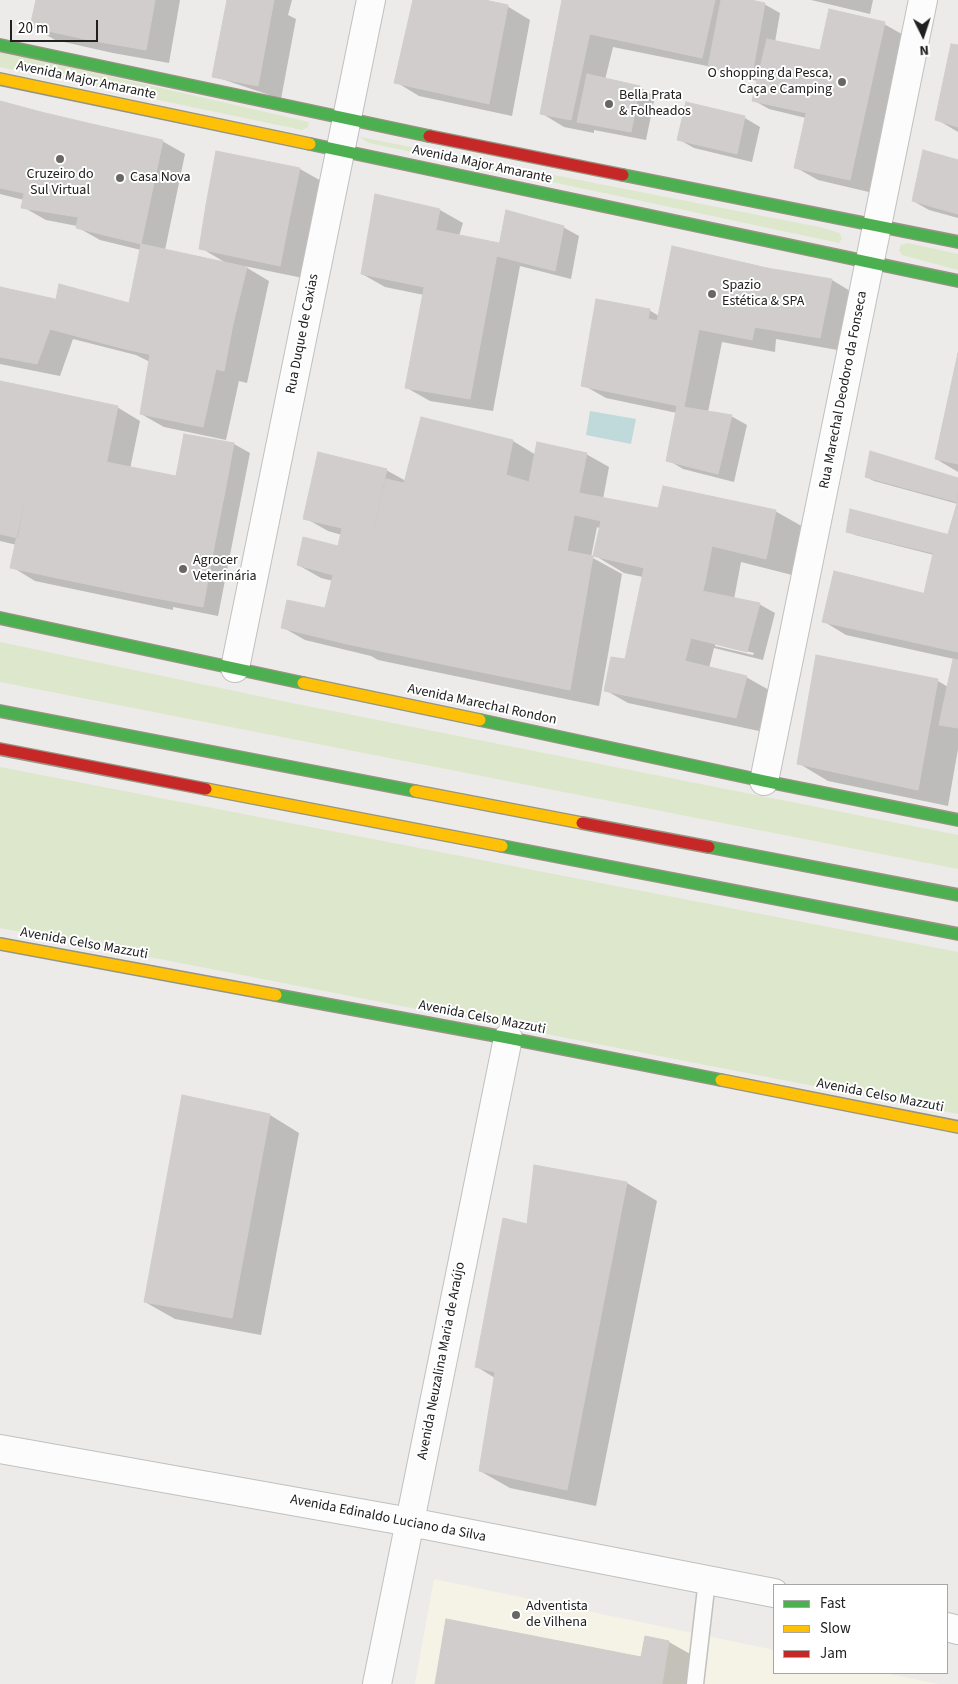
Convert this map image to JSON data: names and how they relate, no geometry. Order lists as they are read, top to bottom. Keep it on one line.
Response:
{"streets":{"main road":["Avenida Major Amarante","Avenida Marechal Rondon","Avenida Celso Mazzuti"],"street":["Rua Duque de Caxias","Rua Marechal Deodoro da Fonseca","Avenida Neuzalina Maria de Araújo","Avenida Edinaldo Luciano da Silva"]},"crossings":[["Avenida Major Amarante","Rua Duque de Caxias"],["Avenida Major Amarante","Rua Marechal Deodoro da Fonseca"],["Rua Duque de Caxias","Avenida Marechal Rondon"],["Rua Marechal Deodoro da Fonseca","Avenida Marechal Rondon"],["Avenida Celso Mazzuti","Avenida Neuzalina Maria de Araújo"],["Avenida Neuzalina Maria de Araújo","Avenida Edinaldo Luciano da Silva"]],"places":["O shopping da Pesca, Caça e Camping","Bella Prata & Folheados","Cruzeiro do Sul Virtual","Casa Nova","Spazio Estética & SPA","Agrocer Veterinária","Adventista de Vilhena"],"legend":["Fast","Slow","Jam"],"scale_bar":"20 m","north":"bottom"}
